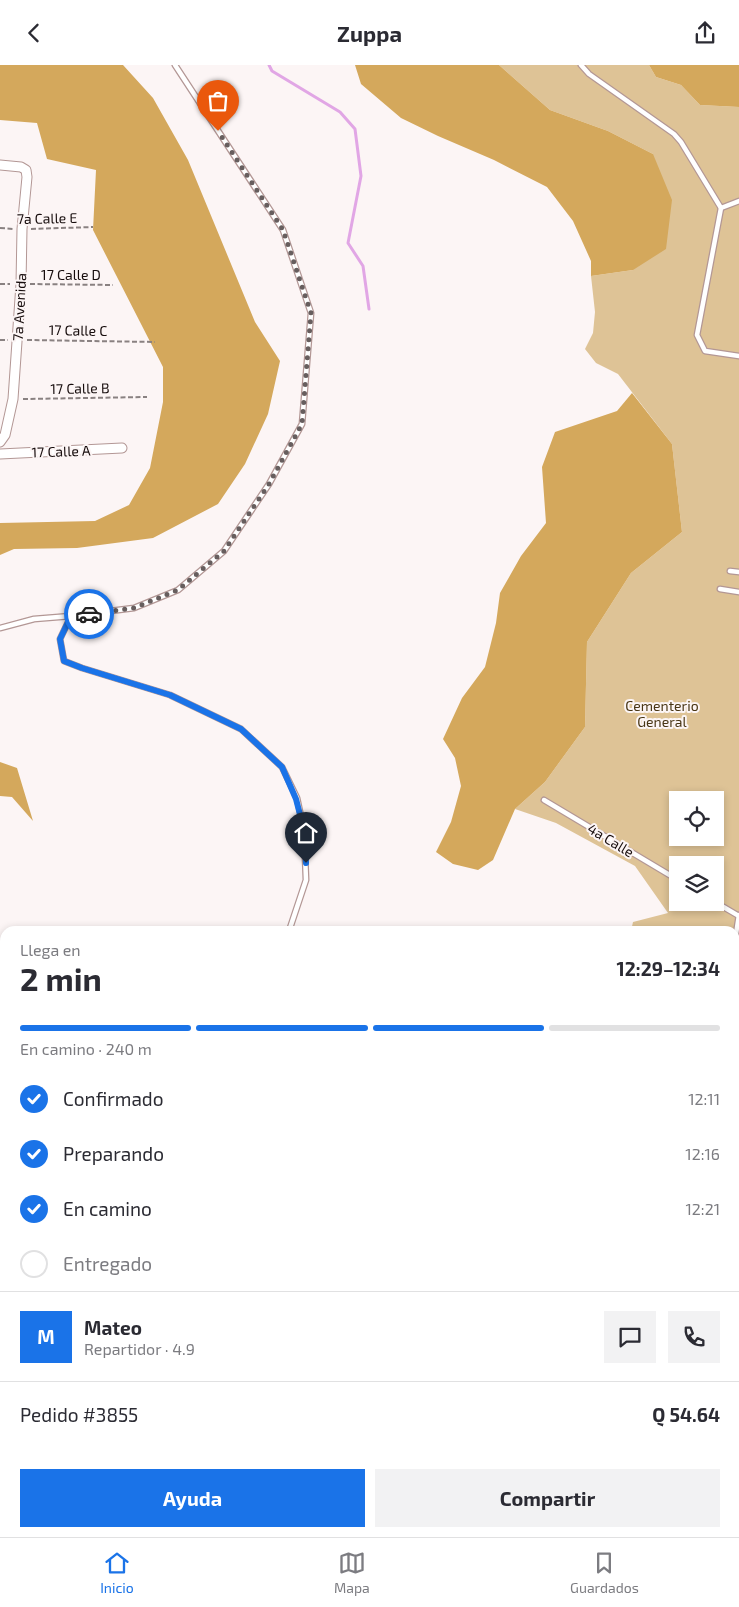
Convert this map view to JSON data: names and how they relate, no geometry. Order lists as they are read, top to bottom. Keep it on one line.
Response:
{"streets":{"street":["7a Avenida","17 Calle A"],"lane":["4a Calle"],"path":["7a Calle E","17 Calle D","17 Calle C","17 Calle B"]},"crossings":[["7a Calle E","7a Avenida"],["17 Calle D","7a Avenida"],["7a Avenida","17 Calle C"],["7a Avenida","17 Calle B"]],"parks":["Cementerio General"],"page":{"header":"Zuppa","heading":["2 min","Llega en","12:29–12:34"],"panel":["Mateo","Repartidor · 4.9","Pedido #3855","Q 54.64"],"bar":"En camino · 240 m","list":[["Confirmado","12:11"],["Preparando","12:16"],["En camino","12:21"],"Entregado"],"round":"M","buttons":["Ayuda","Compartir"],"tabs":["Inicio","Mapa","Guardados"]}}
